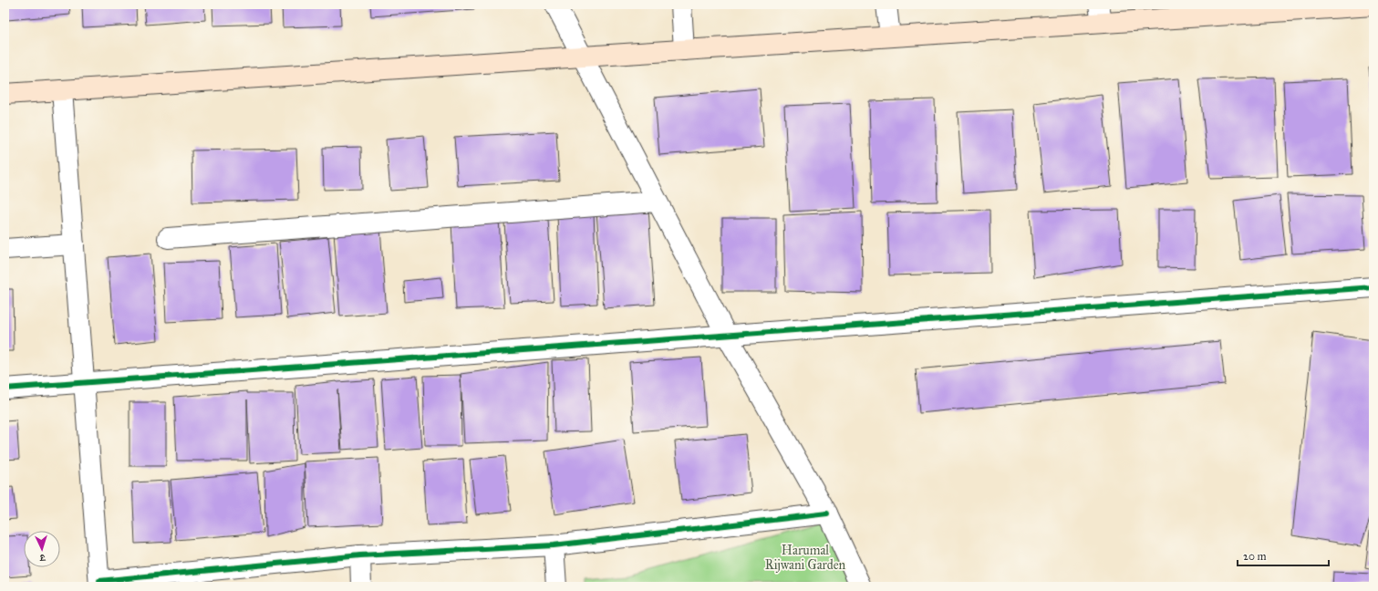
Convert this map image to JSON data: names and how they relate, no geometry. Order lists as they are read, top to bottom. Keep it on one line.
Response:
{"parks":["Harumal Rijwani Garden"],"scale_bar":"20 m","north":"bottom"}
